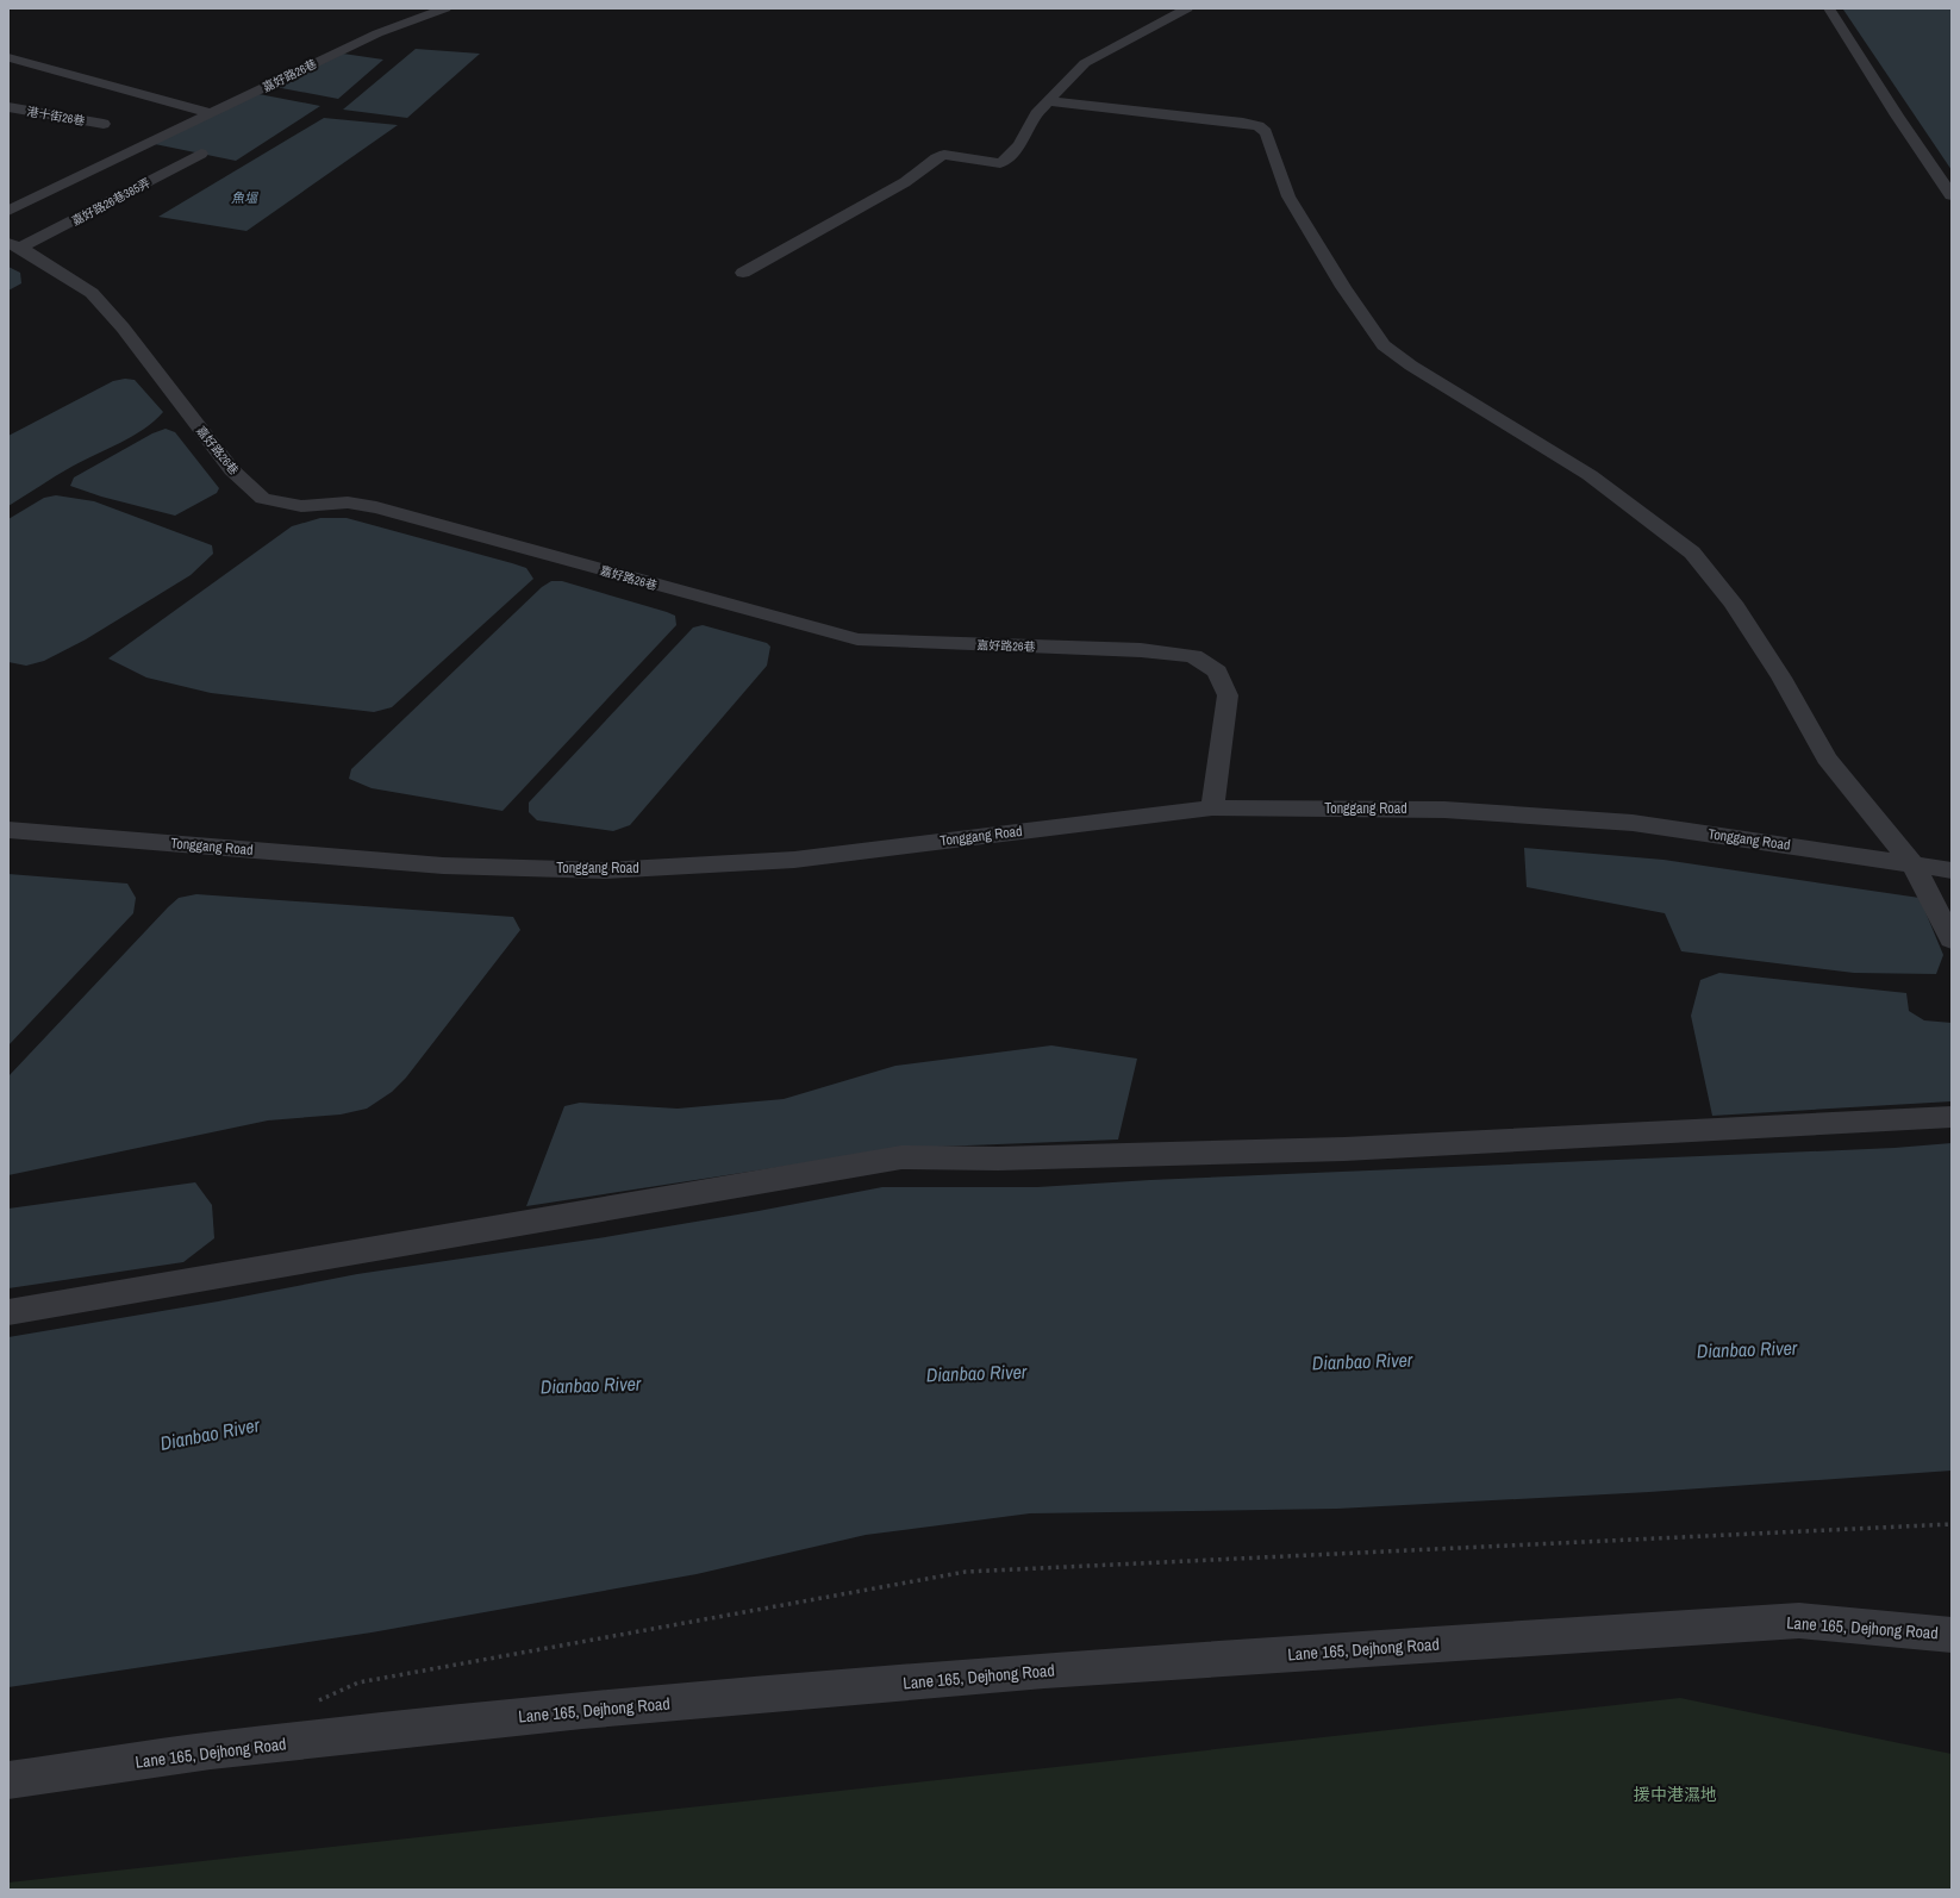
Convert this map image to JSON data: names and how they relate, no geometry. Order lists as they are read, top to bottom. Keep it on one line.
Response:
{"streets":{"street":["嘉好路26巷","港十街26巷","嘉好路26巷385弄","Tonggang Road","Lane 165, Dejhong Road"]},"crossings":[["嘉好路26巷","嘉好路26巷385弄"],["嘉好路26巷","Tonggang Road"]],"water":["魚塭","Dianbao River"],"parks":["援中港濕地"]}
